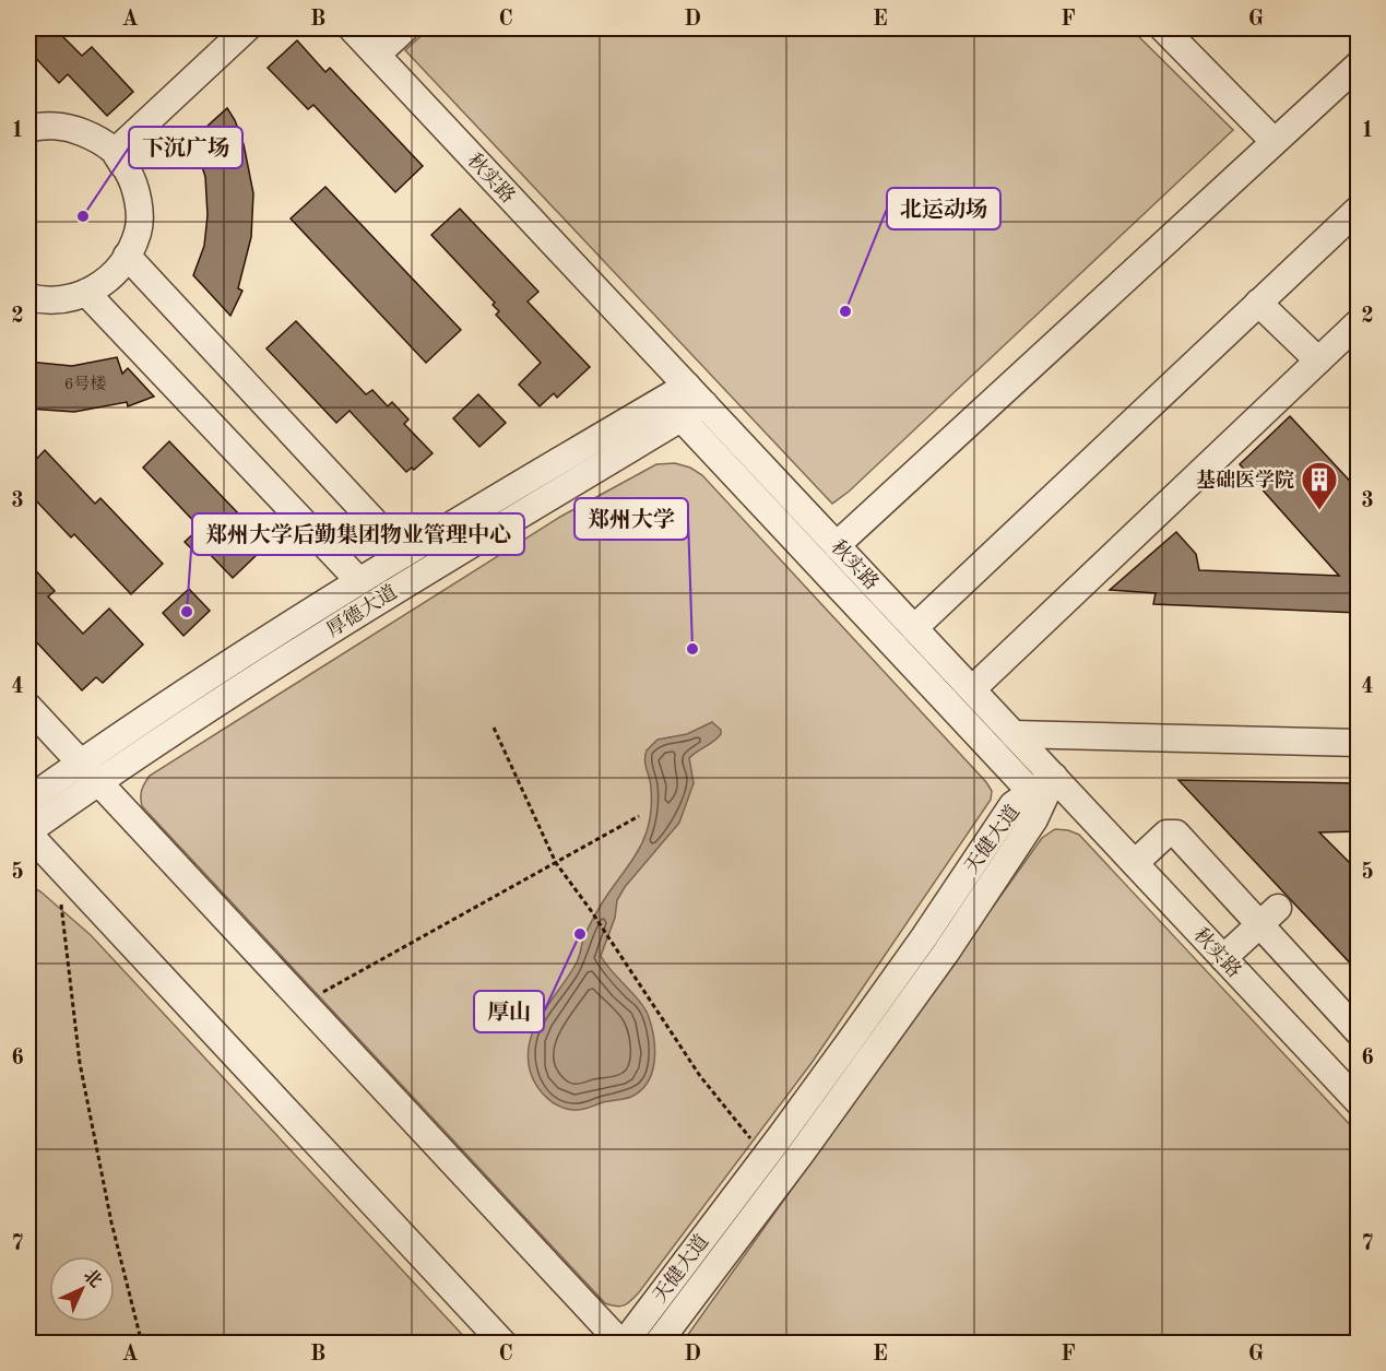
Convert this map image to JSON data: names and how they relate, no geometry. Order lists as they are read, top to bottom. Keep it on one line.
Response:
{"streets":{"lane":["秋实路","厚德大道","天健大道"]},"crossings":[["秋实路","厚德大道"],["秋实路","天健大道"]],"places":{"other":["下沉广场","北运动场","郑州大学后勤集团物业管理中心","郑州大学","厚山"],"building":["基础医学院"]},"house_numbers":["6号楼"],"north":"top right","grid":{"columns":["A","B","C","D","E","F","G"],"rows":["1","2","3","4","5","6","7"]}}
